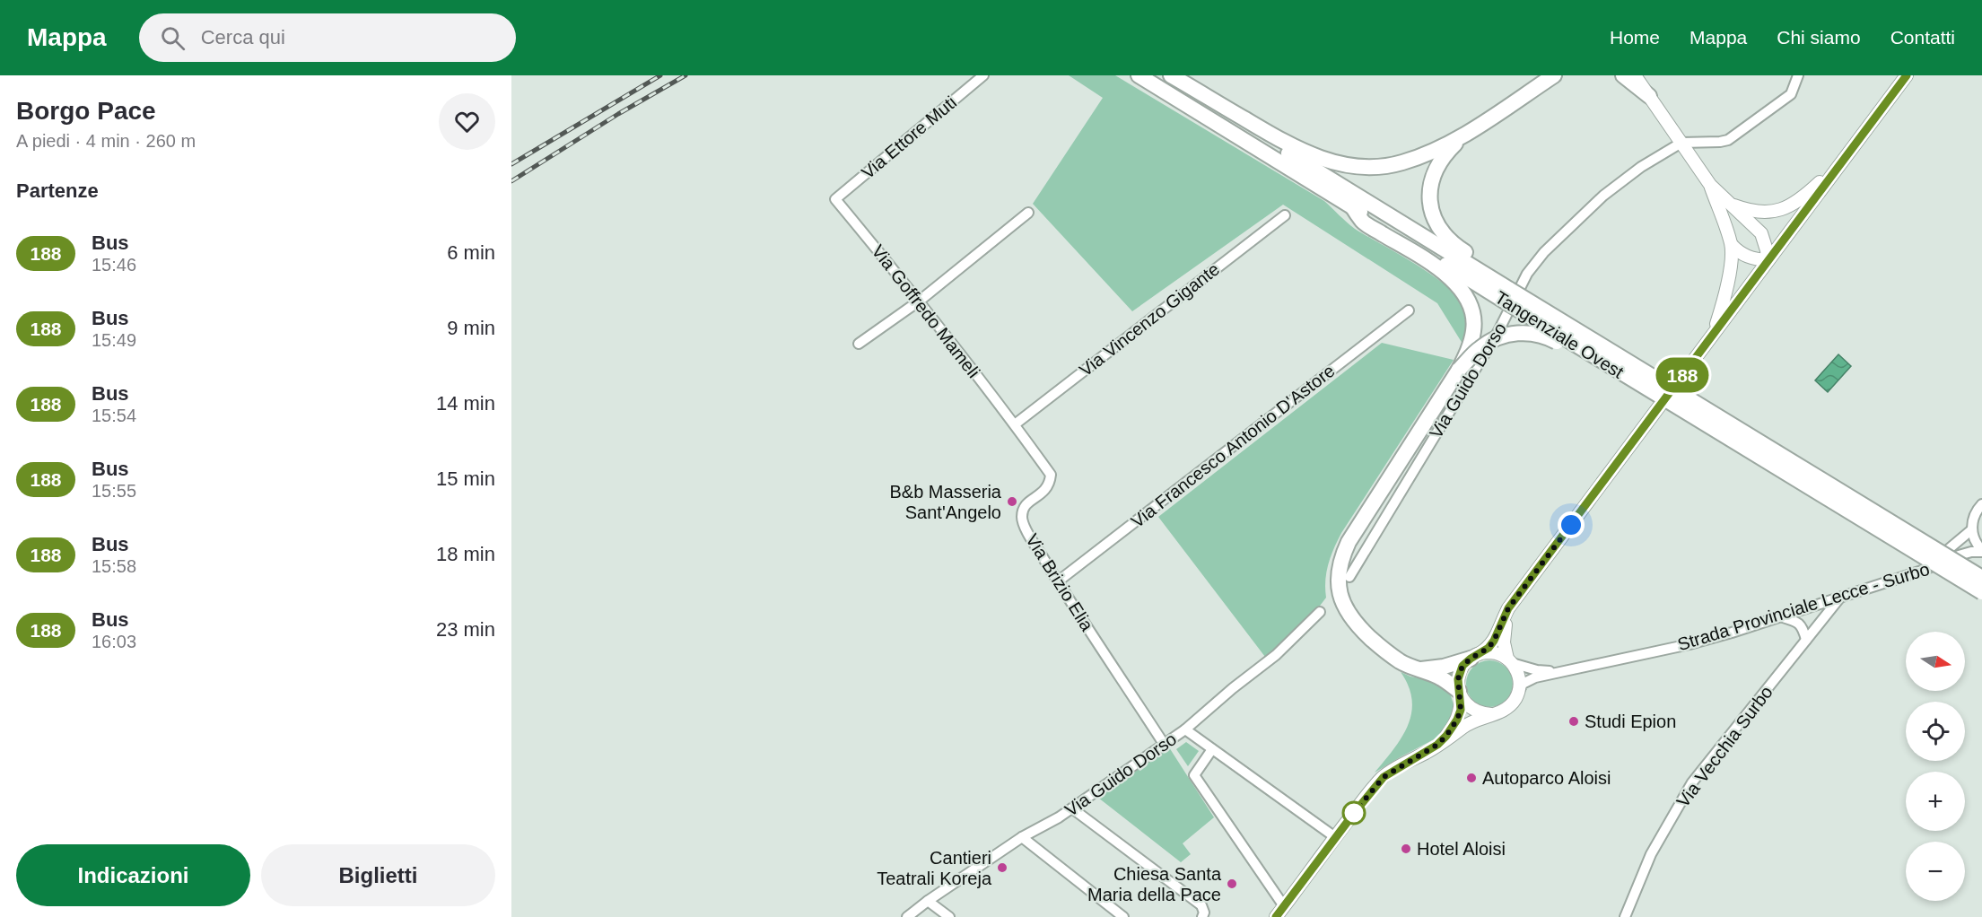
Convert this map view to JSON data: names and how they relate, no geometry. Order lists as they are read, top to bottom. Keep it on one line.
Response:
{"streets":{"highway":["Tangenziale Ovest"],"street":["Via Ettore Muti","Via Goffredo Mameli","Via Vincenzo Gigante","Via Guido Dorso","Via Francesco Antonio D'Astore","Via Brizio Elia","Strada Provinciale Lecce - Surbo","Via Vecchia Surbo"]},"crossings":[["Via Ettore Muti","Via Goffredo Mameli"],["Via Goffredo Mameli","Via Vincenzo Gigante"],["Via Goffredo Mameli","Via Brizio Elia"],["Via Vincenzo Gigante","Via Brizio Elia"],["Via Guido Dorso","Via Brizio Elia"],["Via Francesco Antonio D'Astore","Via Brizio Elia"],["Strada Provinciale Lecce - Surbo","Via Vecchia Surbo"]],"places":["B&b Masseria Sant'Angelo","Studi Epion","Autoparco Aloisi","Hotel Aloisi","Cantieri Teatrali Koreja","Chiesa Santa Maria della Pace"],"lines":["bus line 188"],"north":"right","page":{"header":"Mappa","search":"Cerca qui","nav":["Home","Mappa","Chi siamo","Contatti"],"heading":[["Borgo Pace","A piedi · 4 min · 260 m"],"Partenze"],"on_map":"188","list":[{"mark":"188","name":"Bus","note":"15:46","value":"6 min"},{"mark":"188","name":"Bus","note":"15:49","value":"9 min"},{"mark":"188","name":"Bus","note":"15:54","value":"14 min"},{"mark":"188","name":"Bus","note":"15:55","value":"15 min"},{"mark":"188","name":"Bus","note":"15:58","value":"18 min"},{"mark":"188","name":"Bus","note":"16:03","value":"23 min"}],"map_buttons":["+","−"],"buttons":["Indicazioni","Biglietti"]}}
